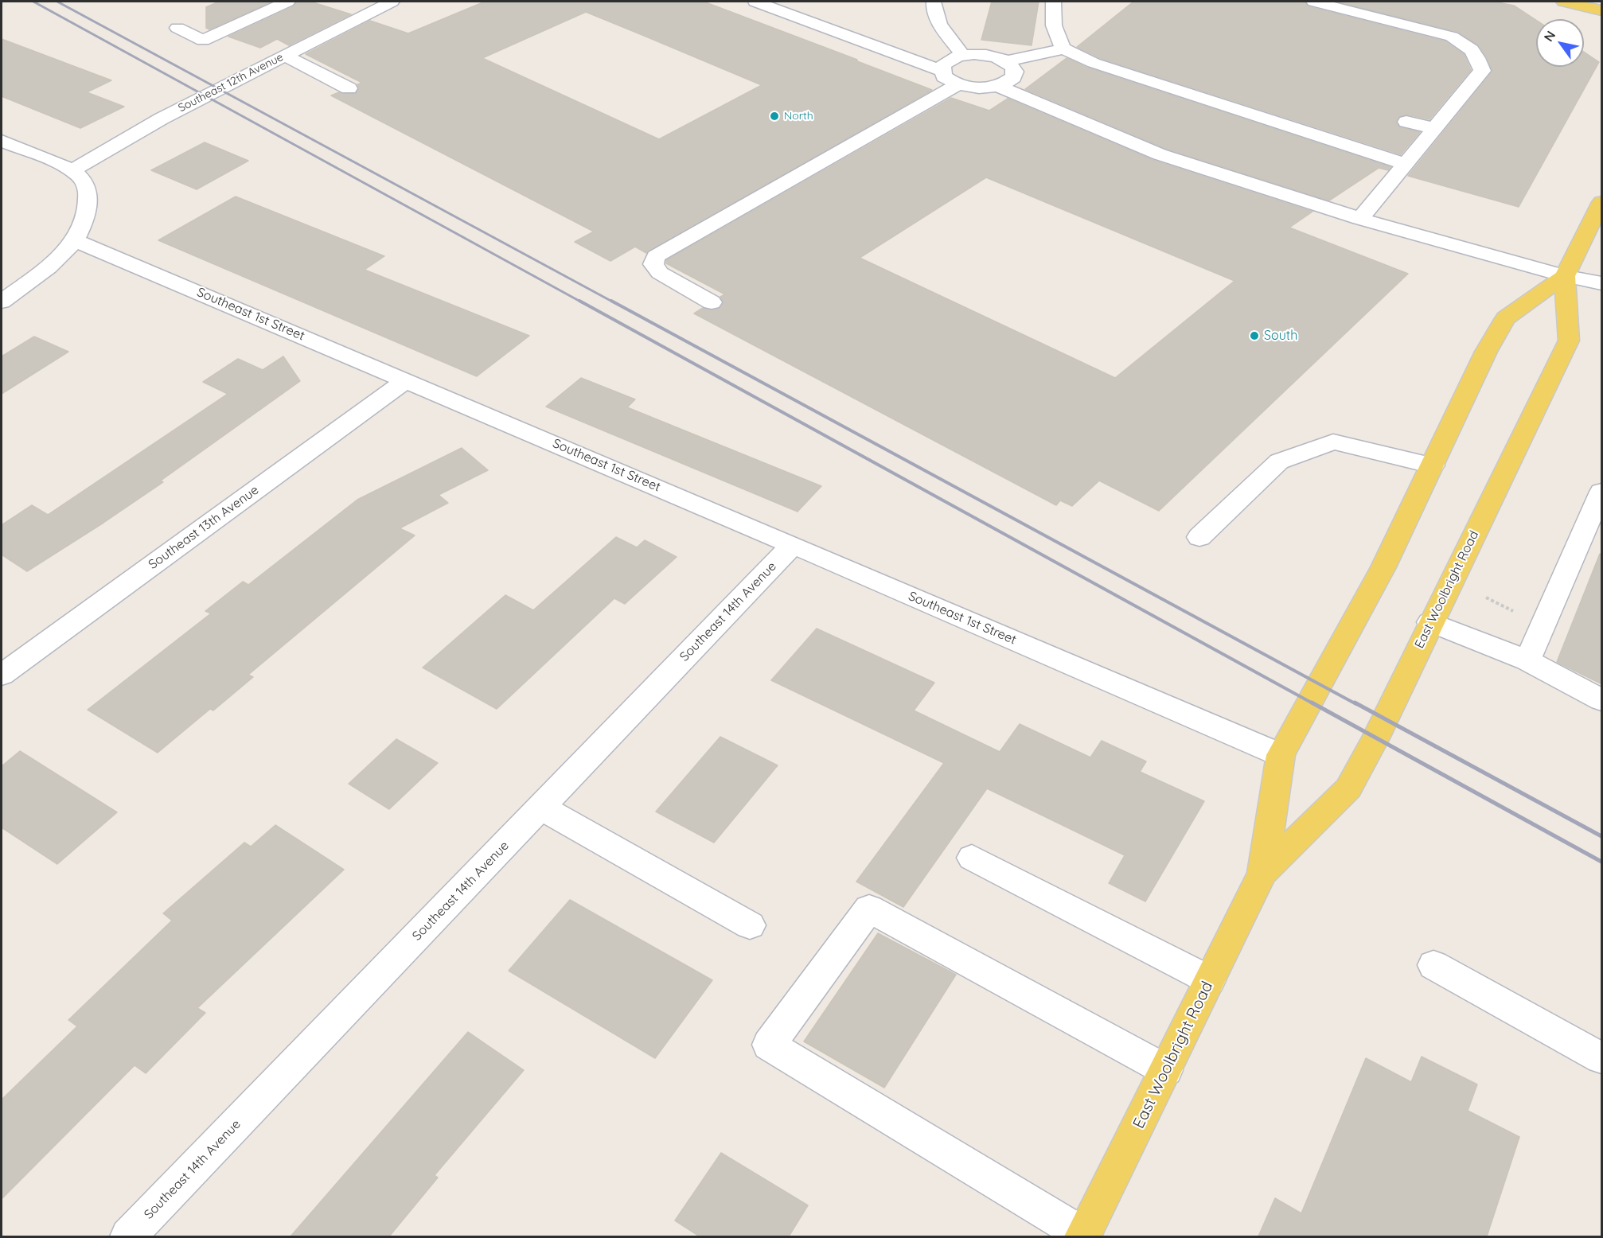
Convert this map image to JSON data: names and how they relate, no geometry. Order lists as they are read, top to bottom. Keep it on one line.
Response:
{"streets":{"main road":["East Woolbright Road"],"street":["Southeast 12th Avenue","Southeast 1st Street","Southeast 13th Avenue","Southeast 14th Avenue"]},"crossings":[["Southeast 1st Street","Southeast 13th Avenue"],["Southeast 1st Street","East Woolbright Road"],["Southeast 1st Street","Southeast 14th Avenue"]],"places":["North","South"],"north":"top left"}
